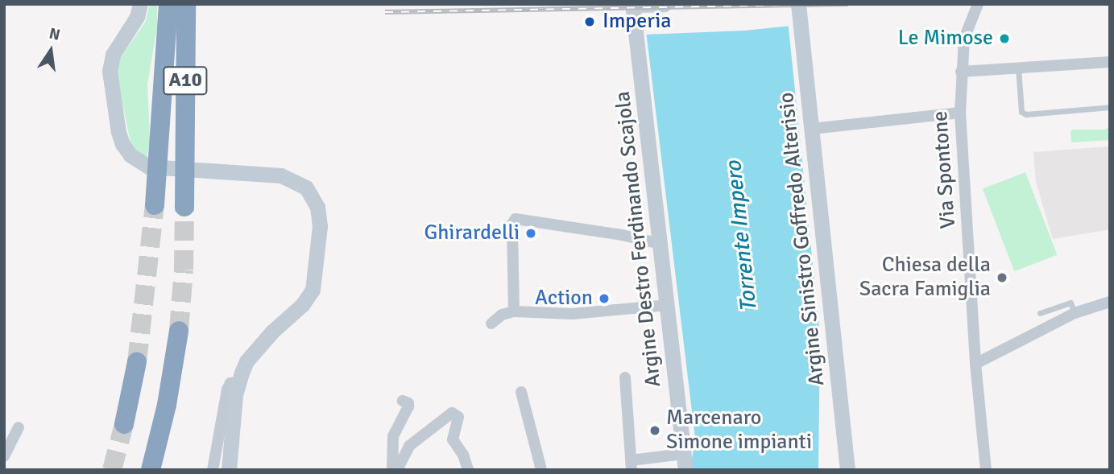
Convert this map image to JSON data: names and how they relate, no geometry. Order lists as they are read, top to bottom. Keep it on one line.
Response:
{"streets":{"highway":["A10"],"main road":["Argine Destro Ferdinando Scajola","Argine Sinistro Goffredo Alterisio"],"street":["Via Spontone"]},"water":["Torrente Impero"],"places":["Imperia","Le Mimose","Ghirardelli","Chiesa della Sacra Famiglia","Action","Marcenaro Simone impianti"],"north":"top"}
